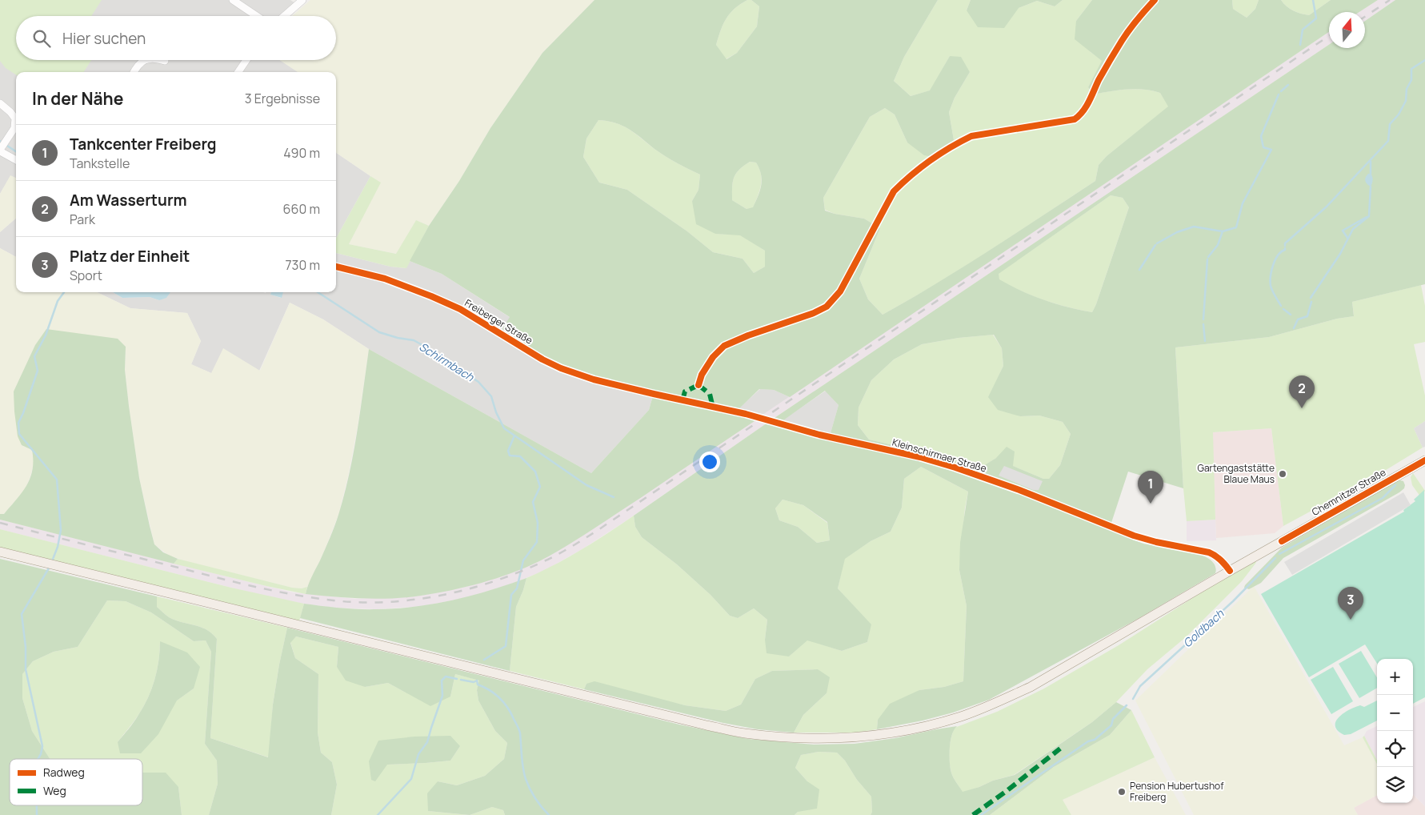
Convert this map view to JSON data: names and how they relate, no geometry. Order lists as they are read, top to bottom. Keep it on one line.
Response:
{"streets":{"main road":["Chemnitzer Straße"],"street":["Freiberger Straße","Kleinschirmaer Straße"]},"crossings":[["Freiberger Straße","Kleinschirmaer Straße"],["Kleinschirmaer Straße","Chemnitzer Straße"]],"water":["Schirmbach","Goldbach"],"places":["Gartengaststätte Blaue Maus","Pension Hubertushof Freiberg"],"legend":["Radweg","Weg"],"north":"top","page":{"search":"Hier suchen","heading":["In der Nähe","3 Ergebnisse"],"list":[{"mark":"1","name":"Tankcenter Freiberg","note":"Tankstelle","value":"490 m"},{"mark":"2","name":"Am Wasserturm","note":"Park","value":"660 m"},{"mark":"3","name":"Platz der Einheit","note":"Sport","value":"730 m"}],"pins":["2","1","3"],"map_buttons":["+","−"]}}
